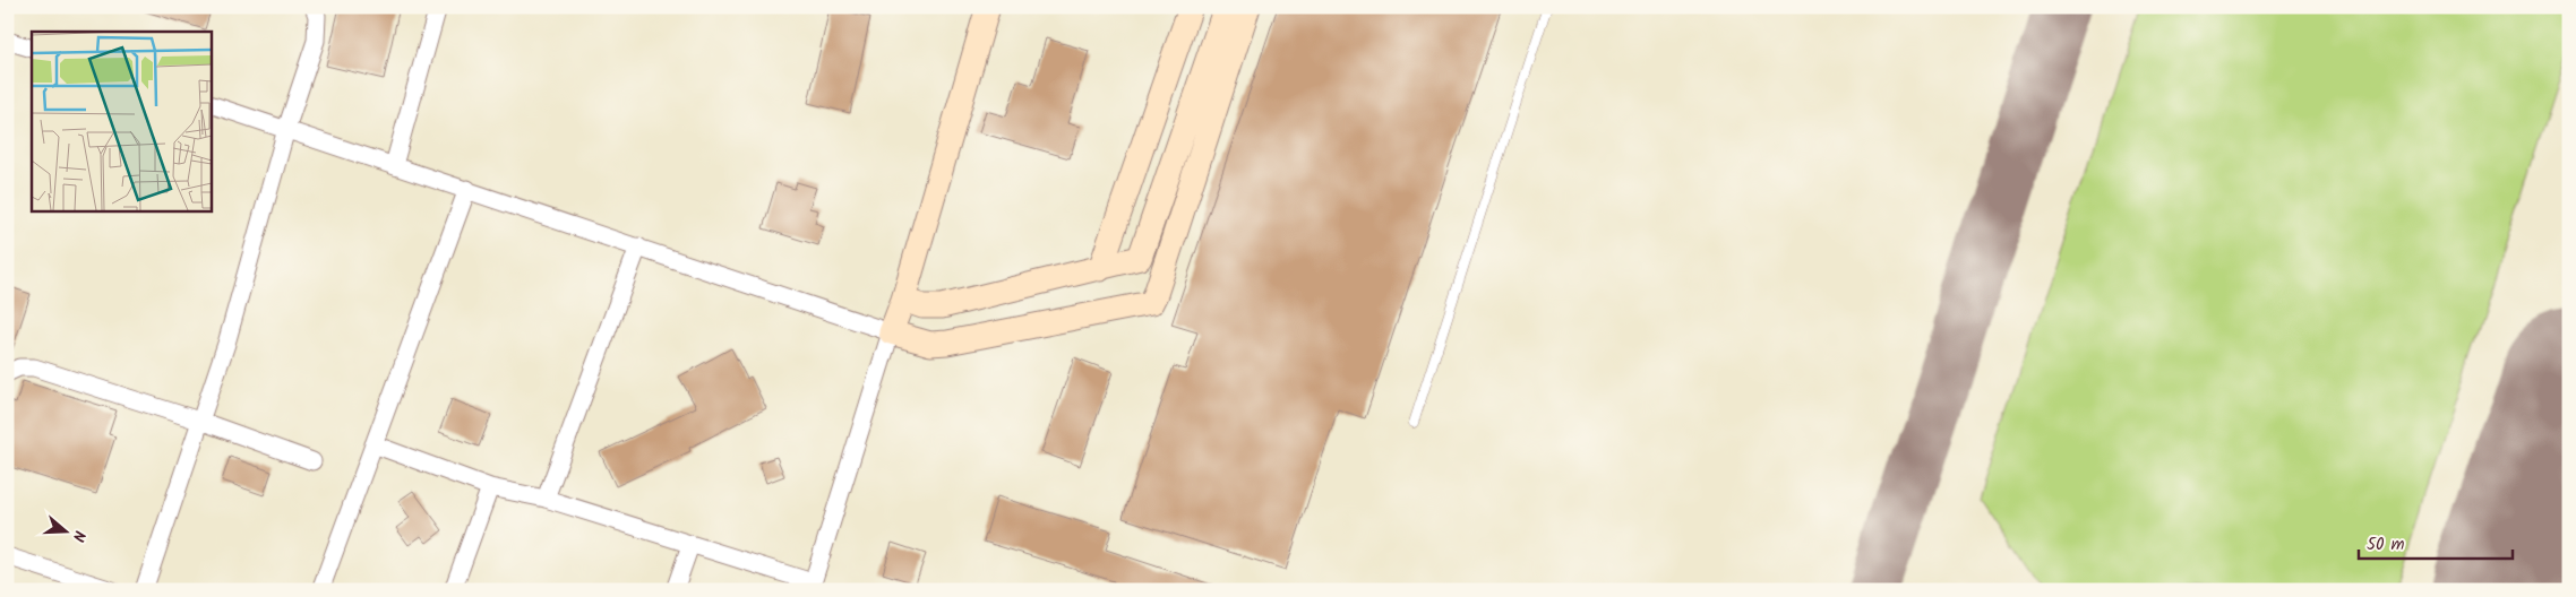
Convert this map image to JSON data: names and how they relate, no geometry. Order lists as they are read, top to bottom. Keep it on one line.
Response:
{"scale_bar":"50 m","north":"right"}
